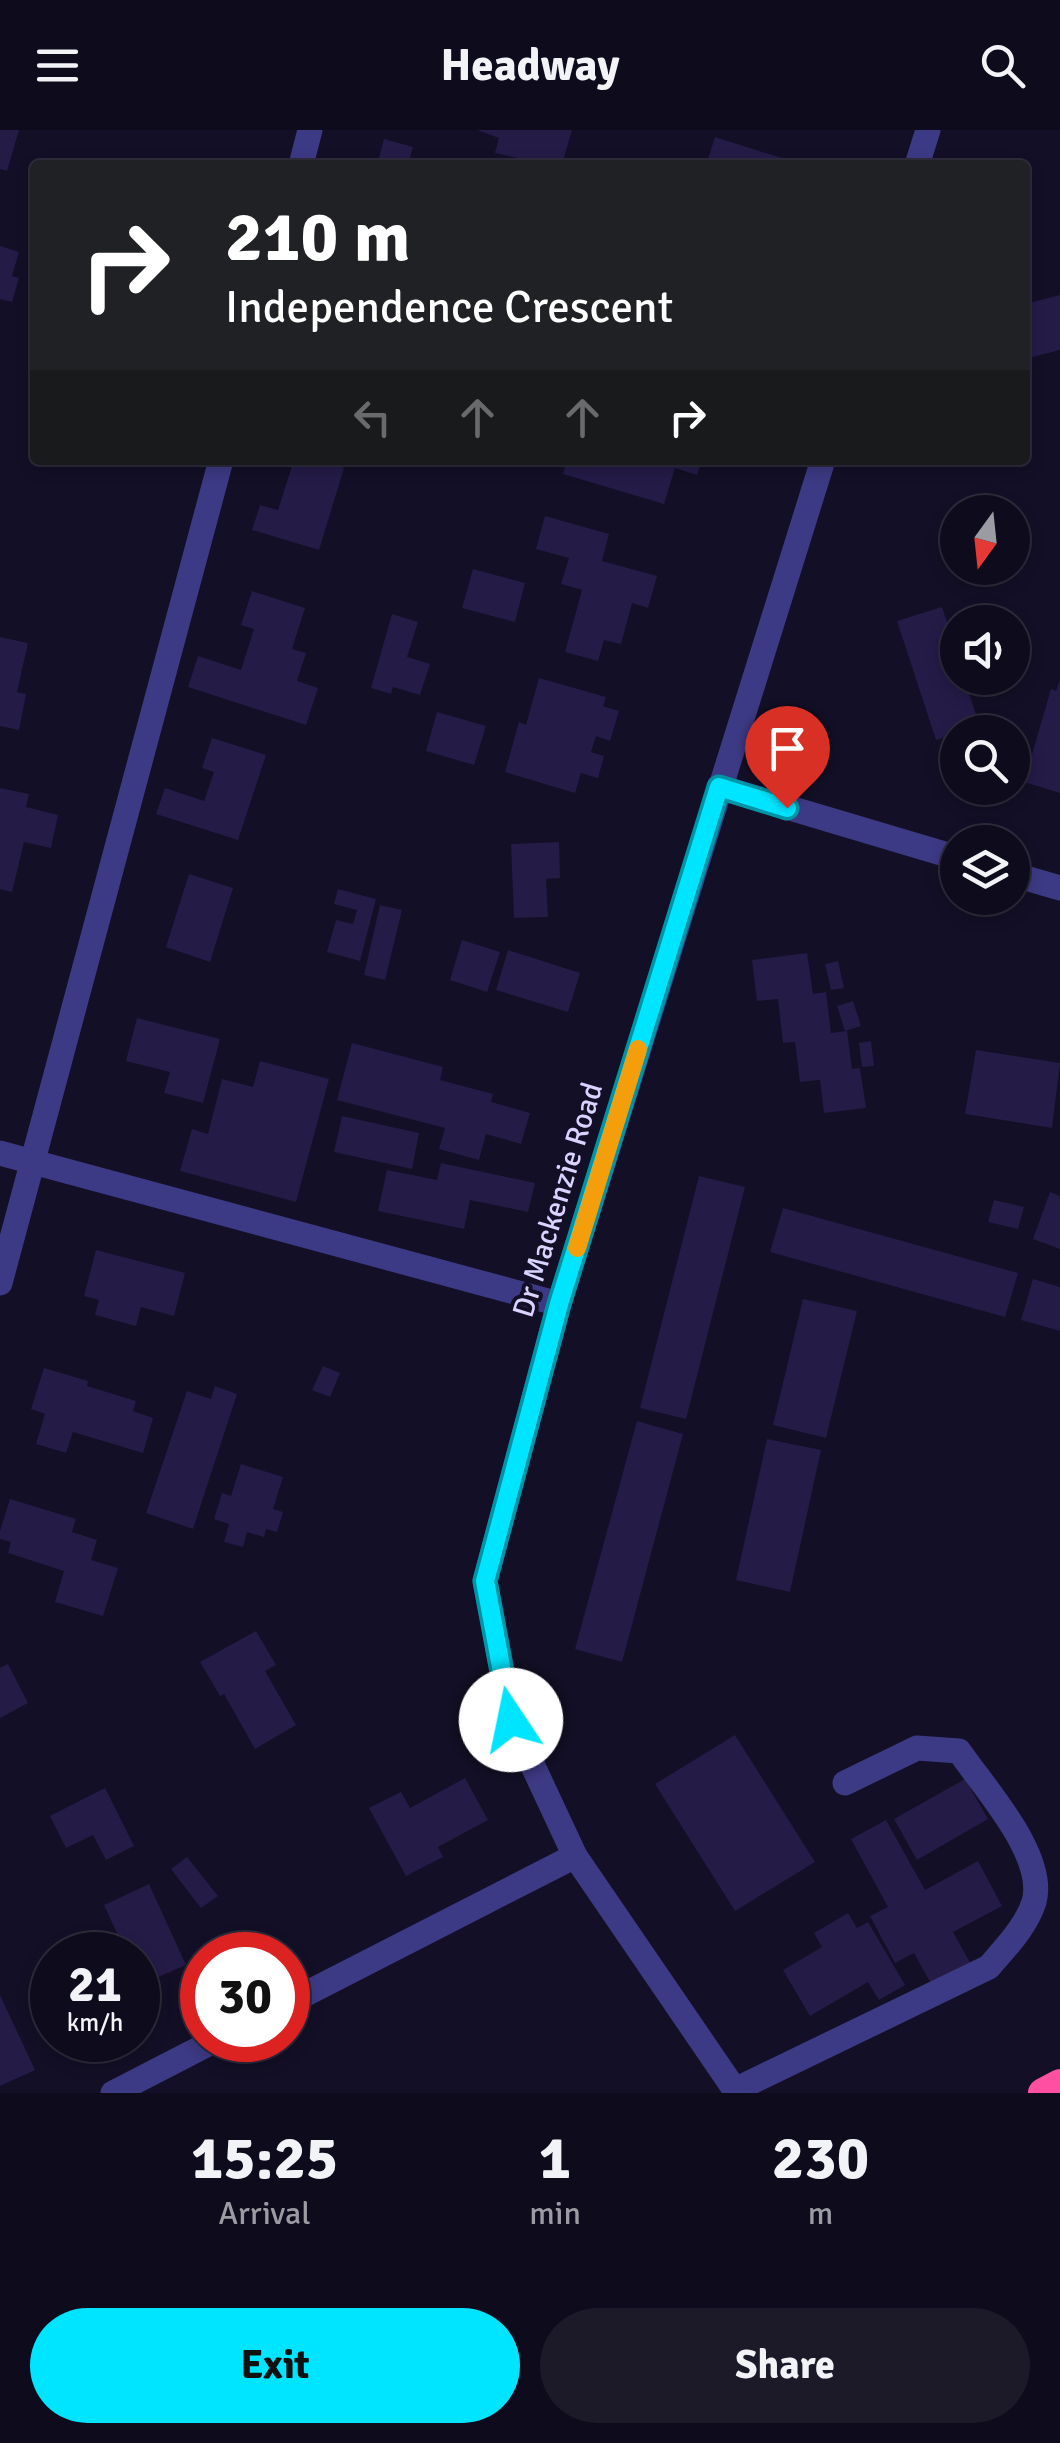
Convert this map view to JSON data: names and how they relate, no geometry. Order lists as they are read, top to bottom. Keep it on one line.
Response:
{"streets":{"street":["Dr Mackenzie Road"]},"north":"bottom","page":{"header":"Headway","turn":["210 m","Independence Crescent"],"speed":"21 km/h","limit":"30","eta":["15:25","Arrival","1","min","230","m"],"buttons":["Exit","Share"]}}
